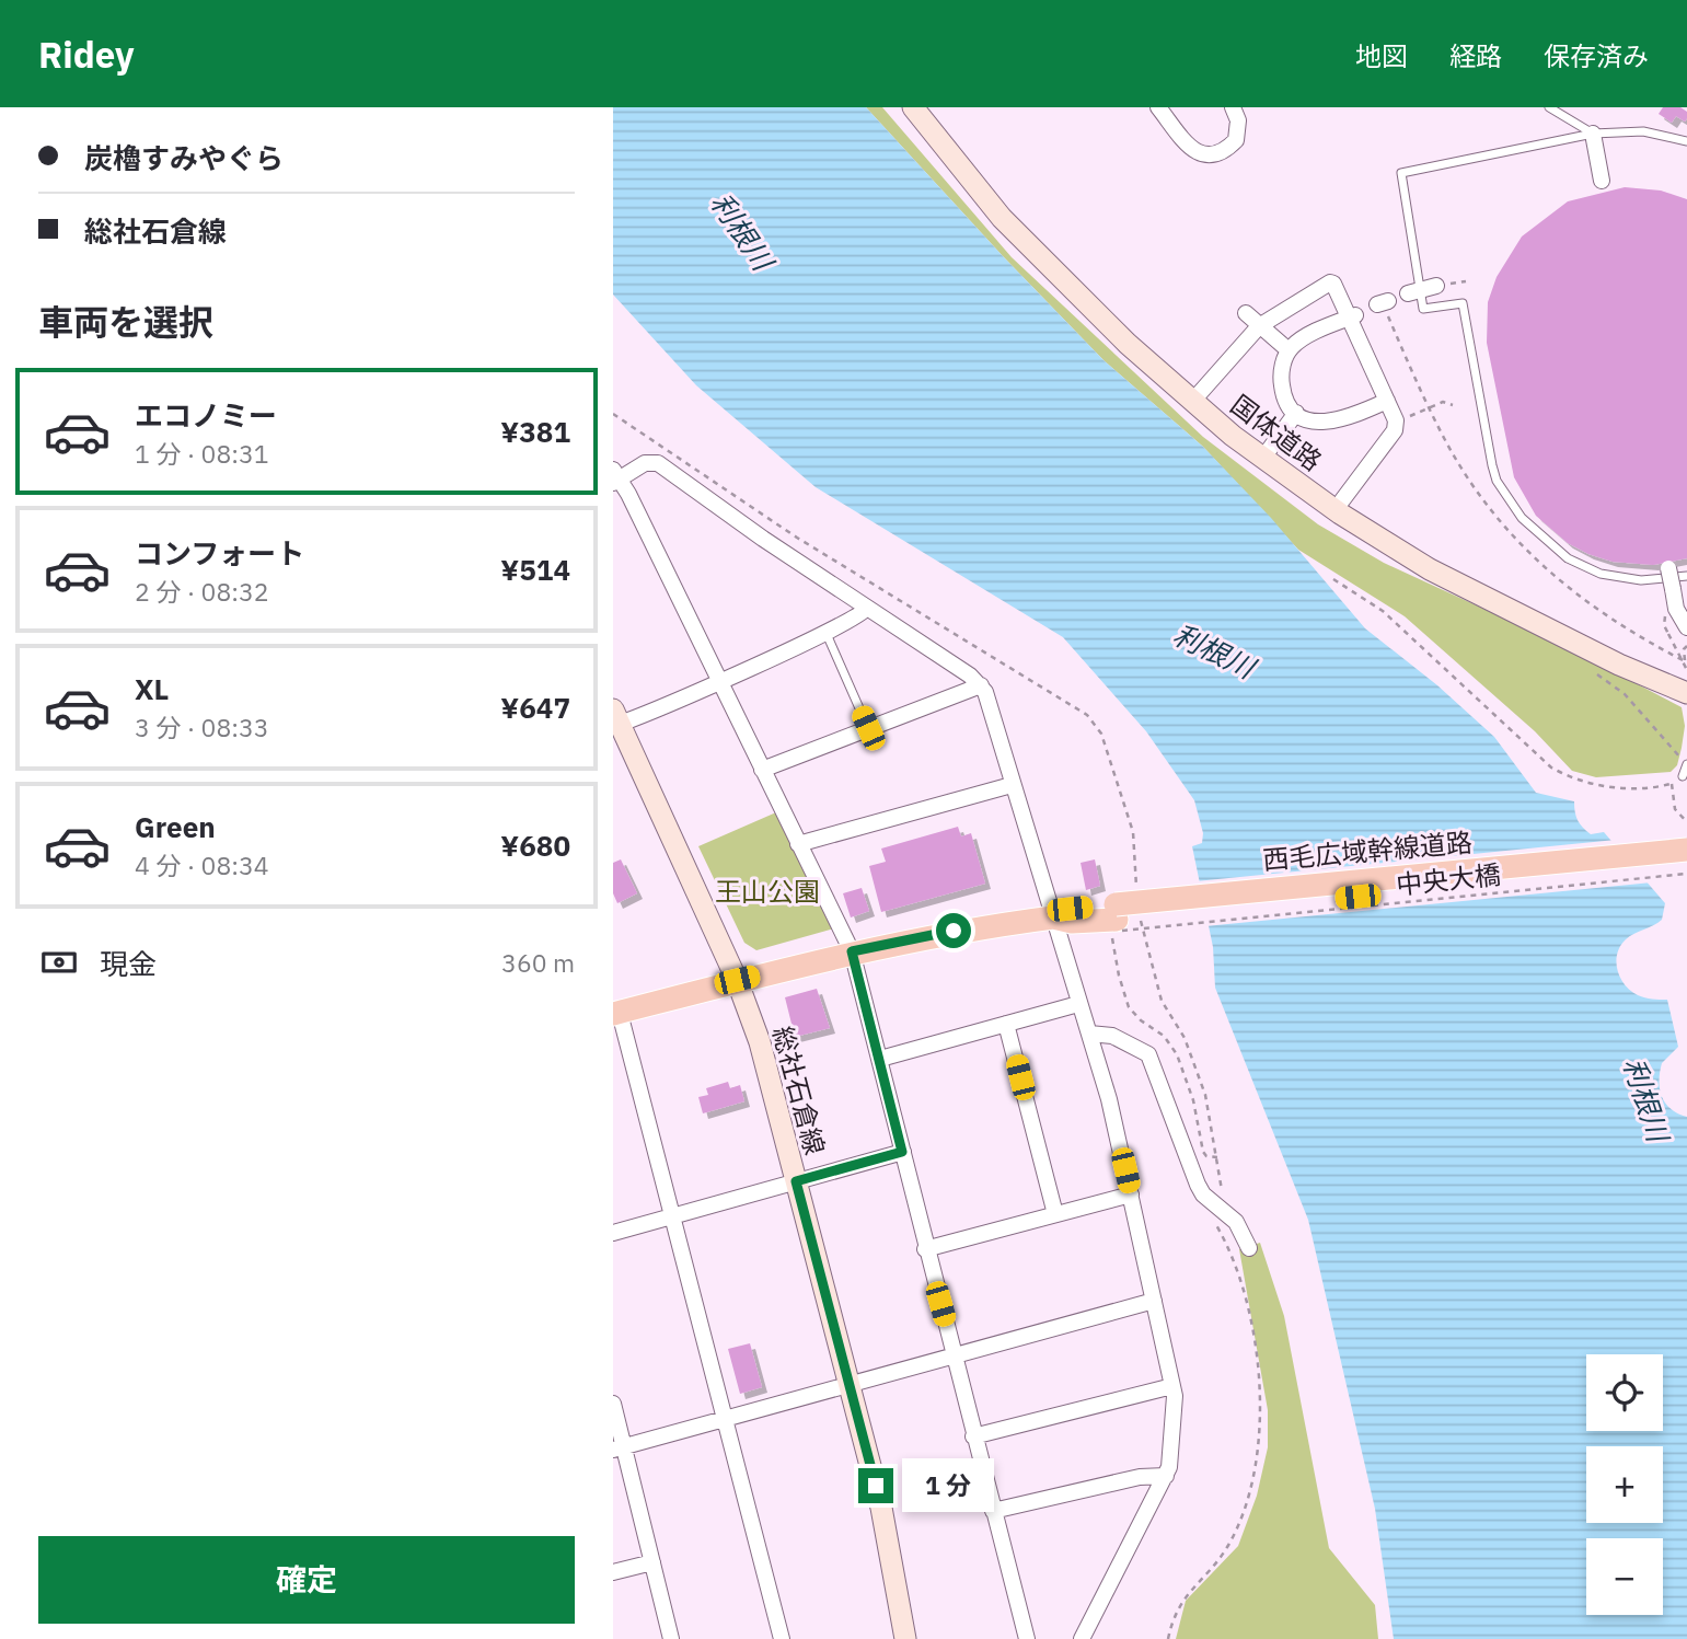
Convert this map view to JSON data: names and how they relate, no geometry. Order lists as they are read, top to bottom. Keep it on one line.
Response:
{"streets":{"main road":["西毛広域幹線道路"],"street":["国体道路","総社石倉線"],"path":["中央大橋"]},"crossings":[["西毛広域幹線道路","中央大橋"],["西毛広域幹線道路","総社石倉線"]],"water":["利根川"],"parks":["王山公園"],"page":{"header":"Ridey","nav":["地図","経路","保存済み"],"banner":["炭櫓すみやぐら","総社石倉線"],"heading":"車両を選択","list":[{"name":"エコノミー","note":"1 分 · 08:31","value":"¥381"},{"name":"コンフォート","note":"2 分 · 08:32","value":"¥514"},{"name":"XL","note":"3 分 · 08:33","value":"¥647"},{"name":"Green","note":"4 分 · 08:34","value":"¥680"}],"pay":["現金","360 m"],"map_buttons":["+","−"],"bubble":"1 分","buttons":"確定"}}
